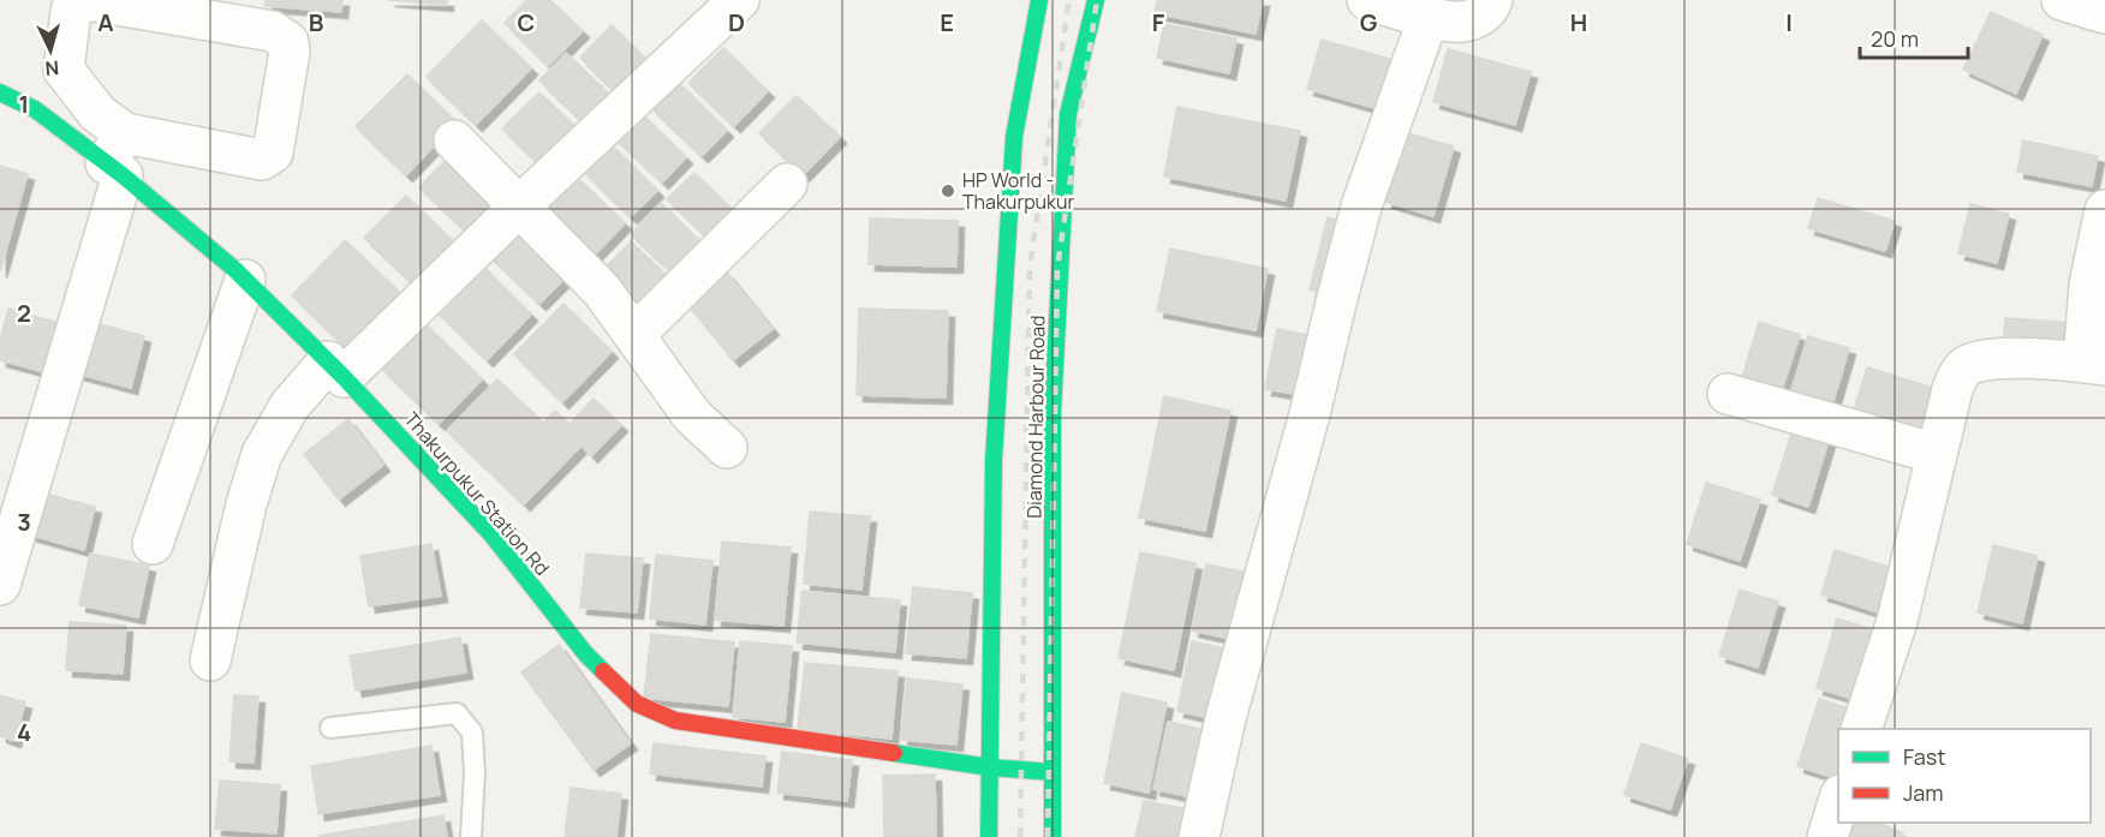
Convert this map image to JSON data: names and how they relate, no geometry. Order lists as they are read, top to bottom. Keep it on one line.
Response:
{"streets":{"main road":["Diamond Harbour Road","Thakurpukur Station Rd"]},"crossings":[["Diamond Harbour Road","Thakurpukur Station Rd"]],"places":["HP World - Thakurpukur"],"legend":["Fast","Jam"],"scale_bar":"20 m","north":"bottom","grid":{"columns":["A","B","C","D","E","F","G","H","I"],"rows":["1","2","3","4"]}}
